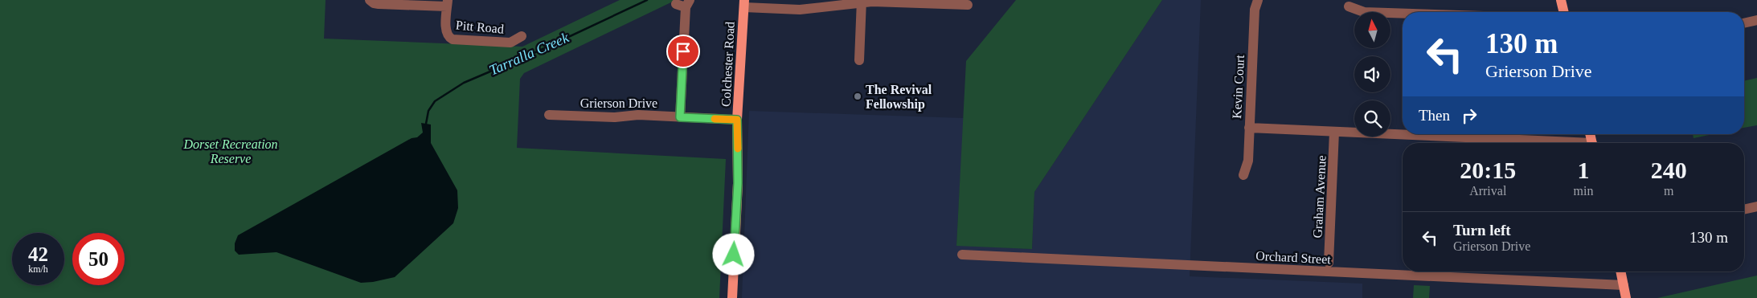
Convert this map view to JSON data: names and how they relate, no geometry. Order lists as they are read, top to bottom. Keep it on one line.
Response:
{"streets":{"main road":["Colchester Road"],"street":["Pitt Road","Kevin Court","Grierson Drive","Graham Avenue","Orchard Street"]},"crossings":[["Colchester Road","Grierson Drive"]],"water":["Tarralla Creek"],"parks":["Dorset Recreation Reserve"],"places":["The Revival Fellowship"],"north":"top","page":{"turn":["130 m","Grierson Drive"],"then":"Then","eta":["20:15","Arrival","1","min","240","m"],"list":[{"name":"Turn left","note":"Grierson Drive","value":"130 m"}],"speed":"42 km/h","limit":"50"}}
